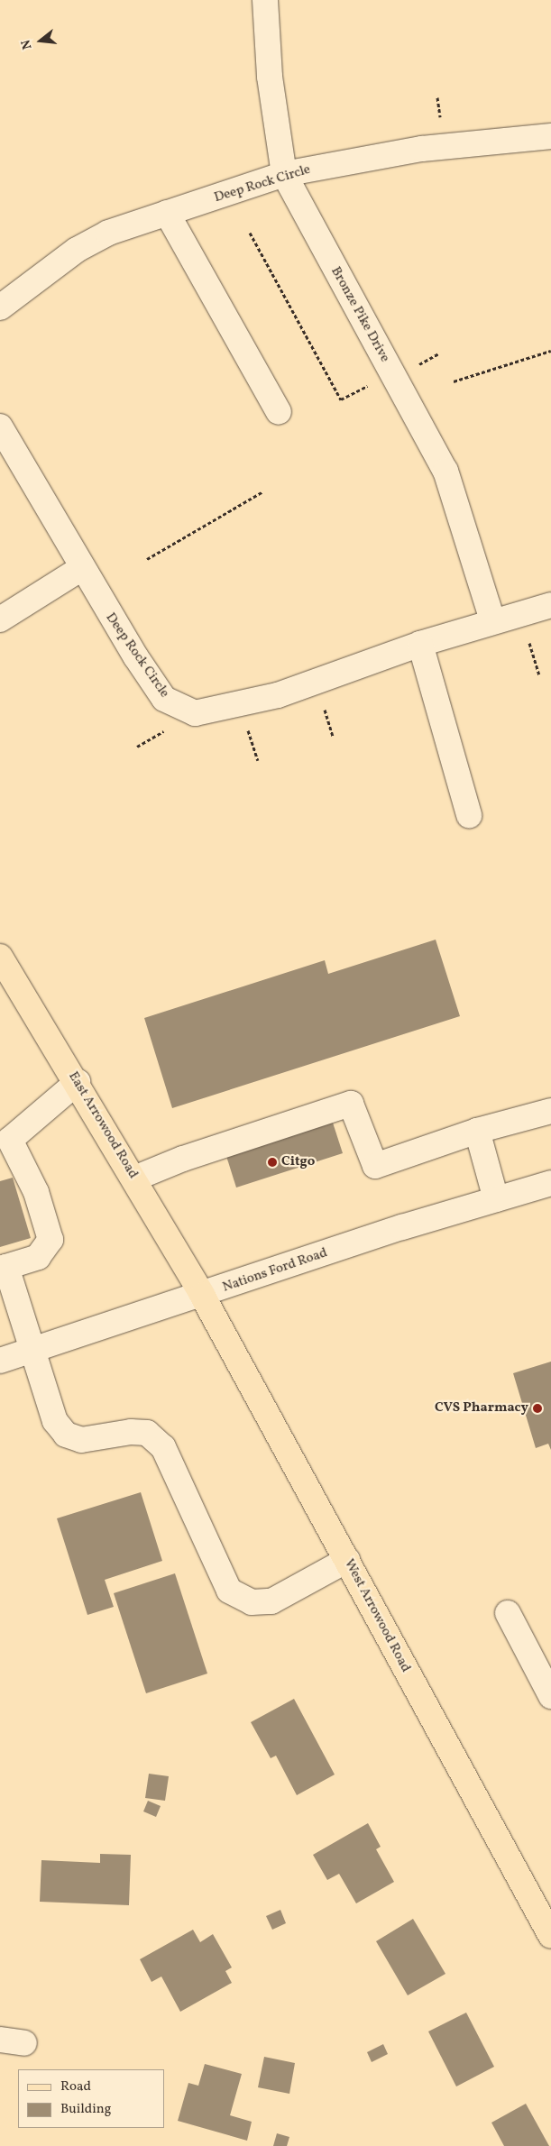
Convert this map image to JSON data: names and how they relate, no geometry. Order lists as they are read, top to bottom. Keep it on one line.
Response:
{"streets":{"main road":["East Arrowood Road","West Arrowood Road"],"street":["Deep Rock Circle","Bronze Pike Drive","Nations Ford Road"]},"crossings":[["Deep Rock Circle","Bronze Pike Drive"],["East Arrowood Road","Nations Ford Road"],["East Arrowood Road","West Arrowood Road"],["Nations Ford Road","West Arrowood Road"]],"places":["Citgo","CVS Pharmacy"],"legend":["Road","Building"],"north":"left"}
